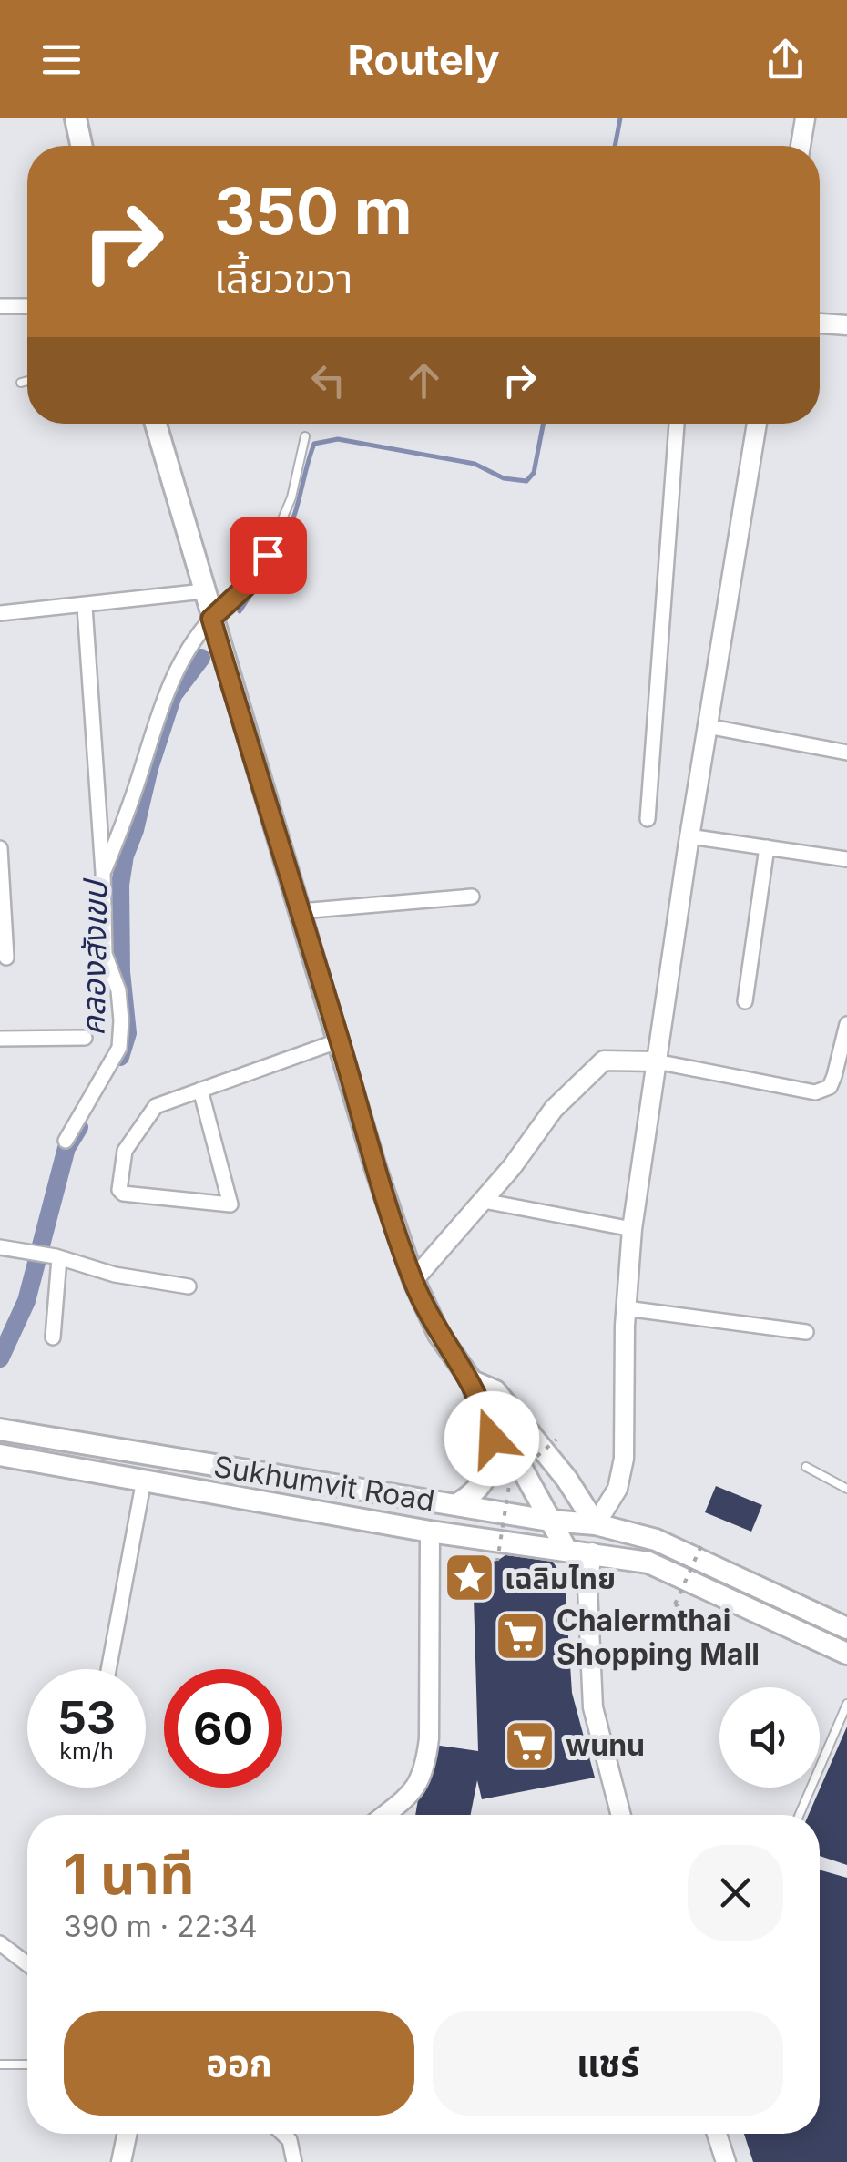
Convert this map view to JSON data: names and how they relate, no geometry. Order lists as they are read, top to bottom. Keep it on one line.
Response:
{"streets":{"main road":["Sukhumvit Road"]},"water":["คลองสังเขป"],"places":{"place":["เฉลิมไทย"],"supermarket":["Chalermthai Shopping Mall","wunu"]},"page":{"header":"Routely","turn":["350 m","เลี้ยวขวา"],"speed":"53 km/h","limit":"60","heading":["1 นาที","390 m · 22:34"],"buttons":["ออก","แชร์"]}}
